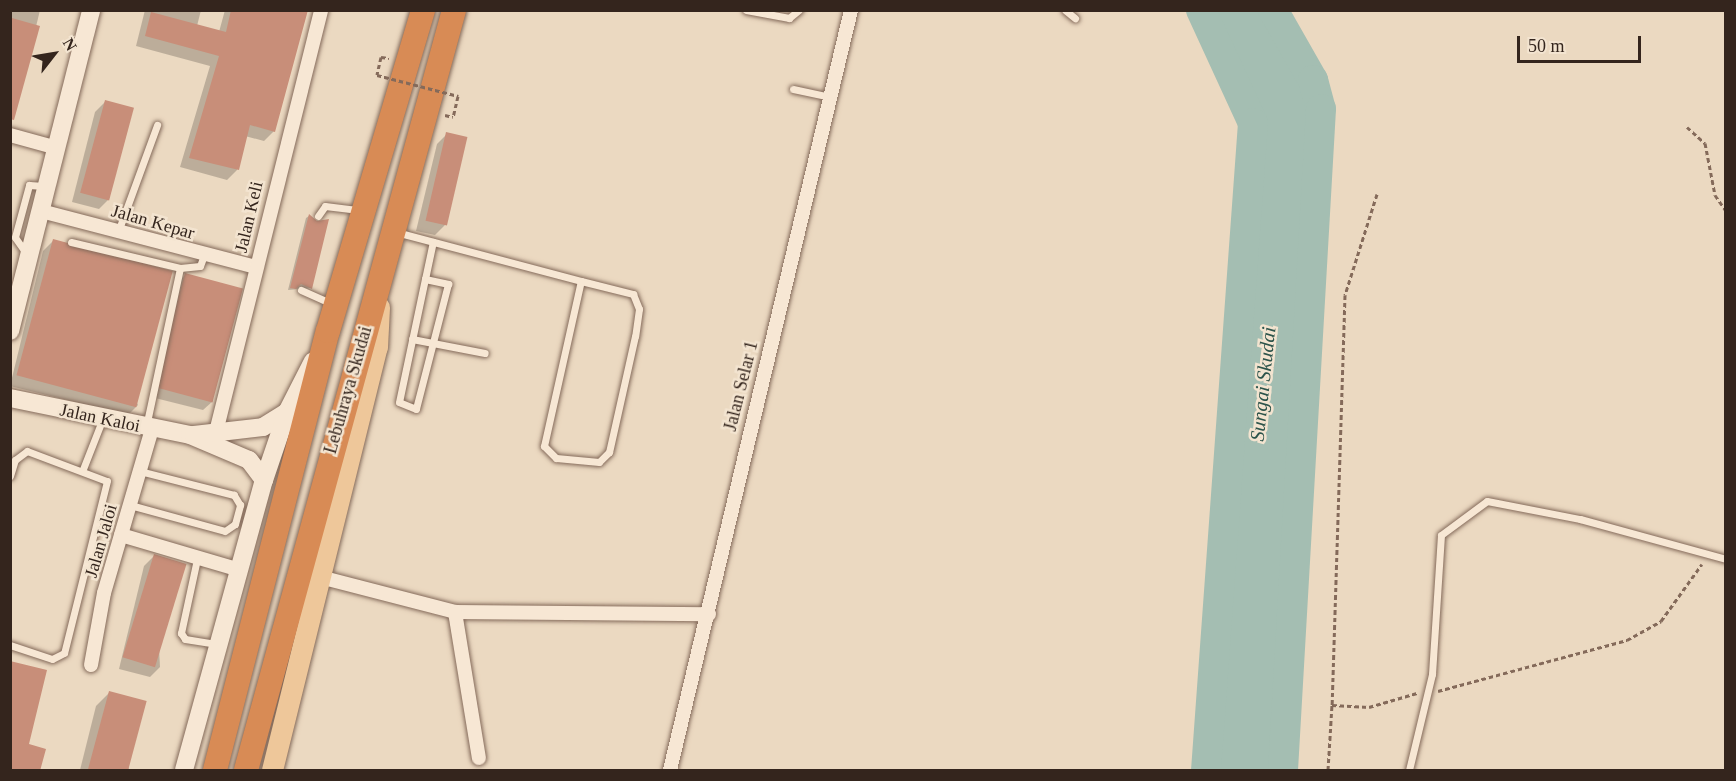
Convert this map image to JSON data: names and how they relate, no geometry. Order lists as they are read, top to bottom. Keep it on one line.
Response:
{"streets":{"highway":["Lebuhraya Skudai"],"street":["Jalan Keli","Jalan Kepar","Jalan Selar 1","Jalan Kaloi","Jalan Jaloi"]},"crossings":[["Jalan Keli","Jalan Kepar"],["Jalan Keli","Jalan Kaloi"],["Jalan Kaloi","Jalan Jaloi"]],"water":["Sungai Skudai"],"scale_bar":"50 m","north":"top right"}
